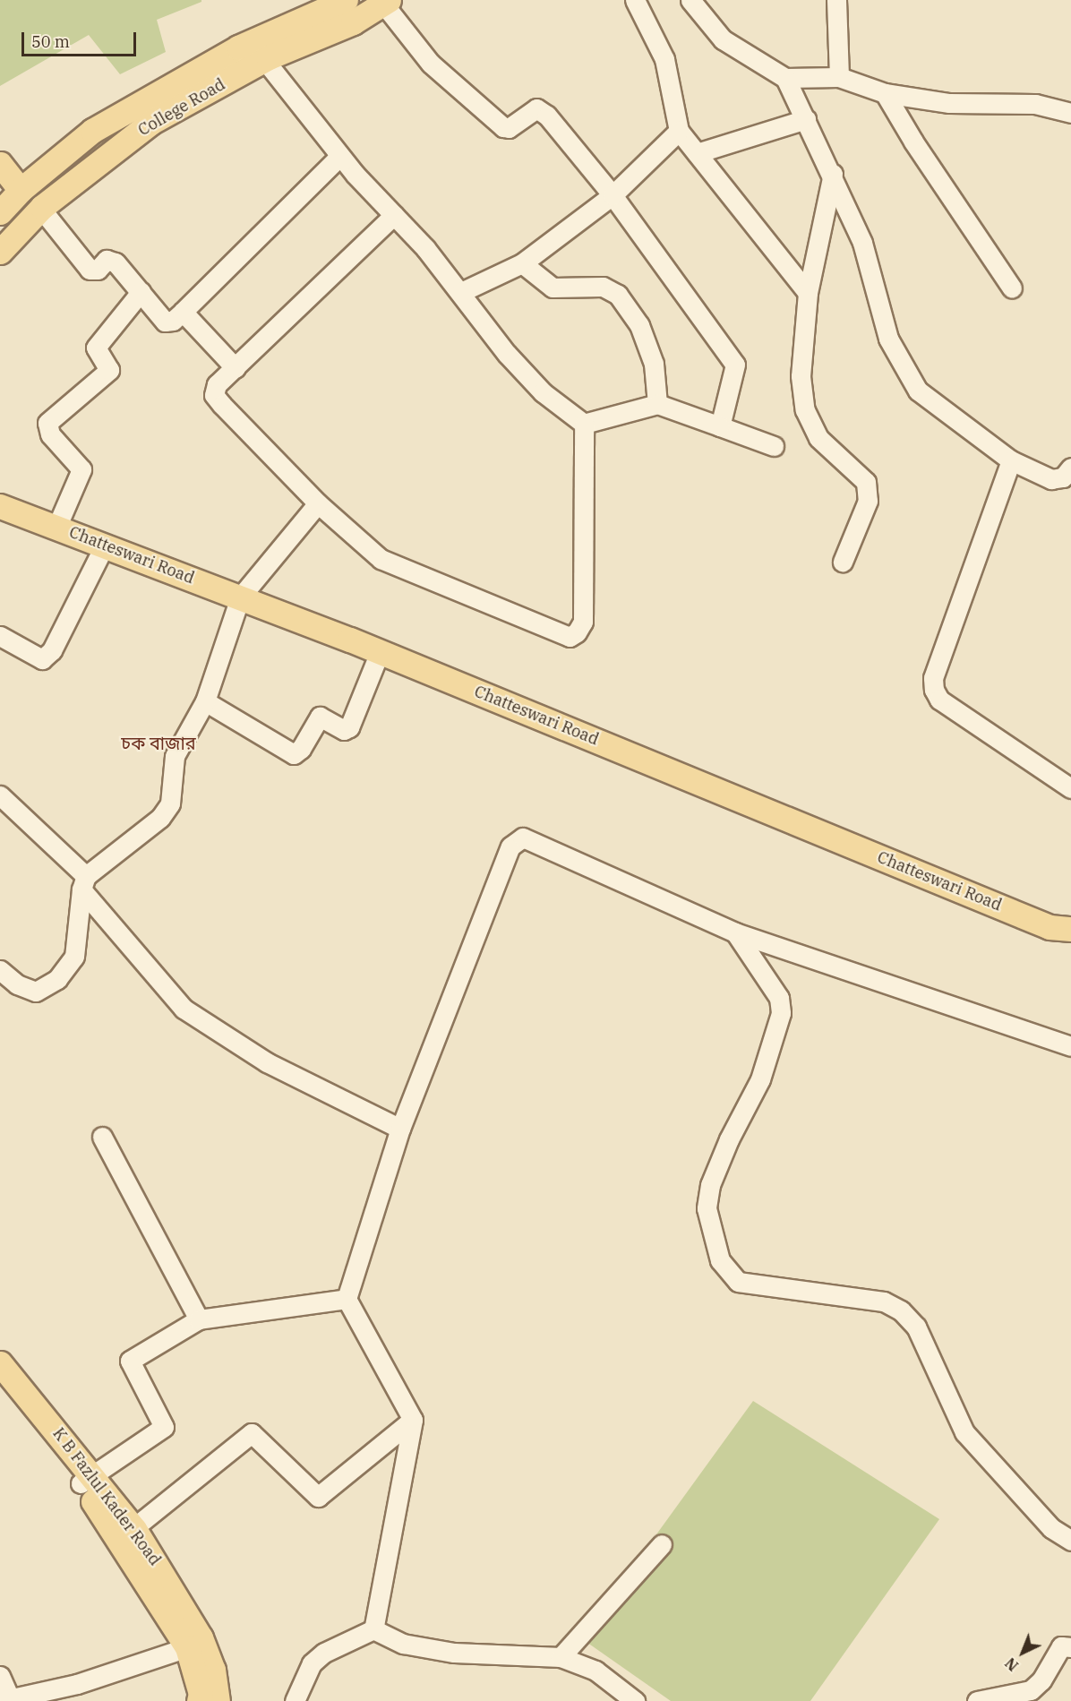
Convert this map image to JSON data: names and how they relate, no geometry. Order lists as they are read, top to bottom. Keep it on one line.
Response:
{"streets":{"main road":["College Road","Chatteswari Road","K B Fazlul Kader Road"]},"districts":["চক বাজার"],"scale_bar":"50 m","north":"bottom left"}
